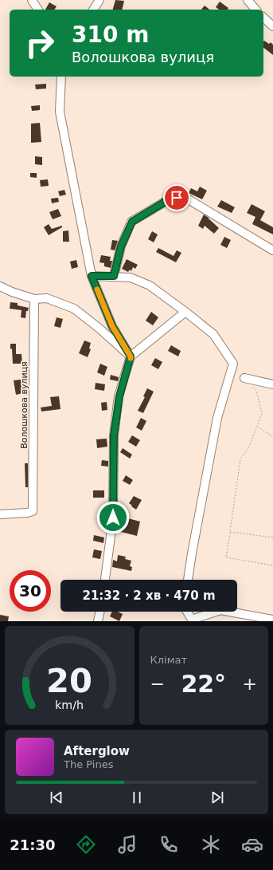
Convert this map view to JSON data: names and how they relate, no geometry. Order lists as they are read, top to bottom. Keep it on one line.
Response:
{"streets":{"street":["Волошкова вулиця"]},"page":{"turn":["310 m","Волошкова вулиця"],"limit":"30","trip":"21:32 · 2 хв · 470 m","tile":"Клімат","heat":["−","22°","+"],"song":["Afterglow","The Pines"],"tabs":"21:30","gauge":["20","km/h"]}}
